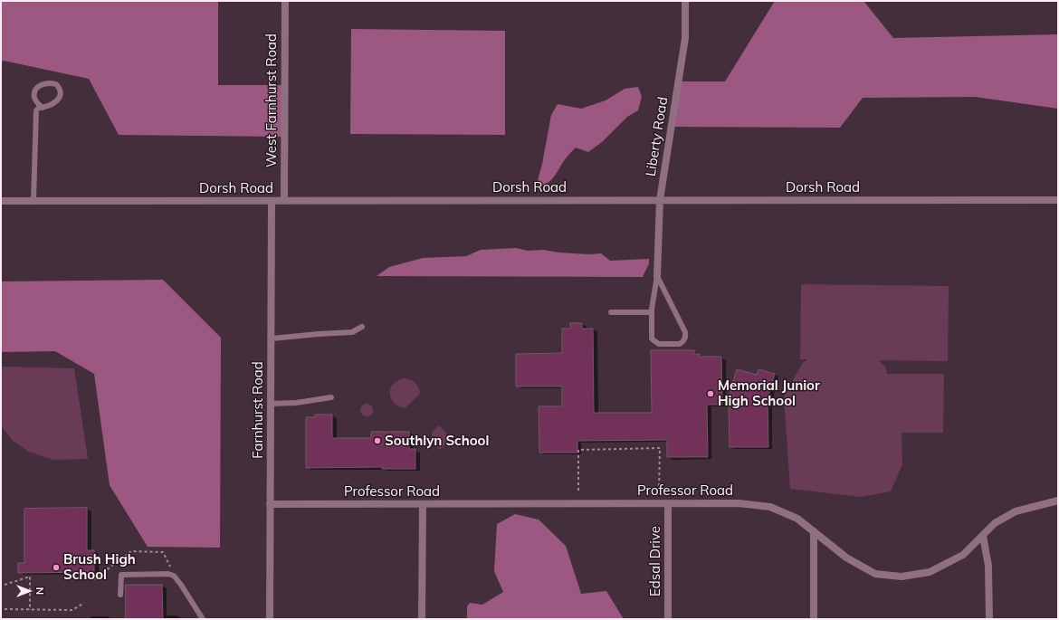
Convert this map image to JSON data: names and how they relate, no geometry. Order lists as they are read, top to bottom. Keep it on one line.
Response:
{"streets":{"street":["West Farnhurst Road","Liberty Road","Dorsh Road","Farnhurst Road","Professor Road","Edsal Drive"]},"crossings":[["West Farnhurst Road","Dorsh Road"],["Liberty Road","Dorsh Road"],["Dorsh Road","Farnhurst Road"],["Farnhurst Road","Professor Road"],["Professor Road","Edsal Drive"]],"places":["Memorial Junior High School","Southlyn School","Brush High School"],"north":"right"}
